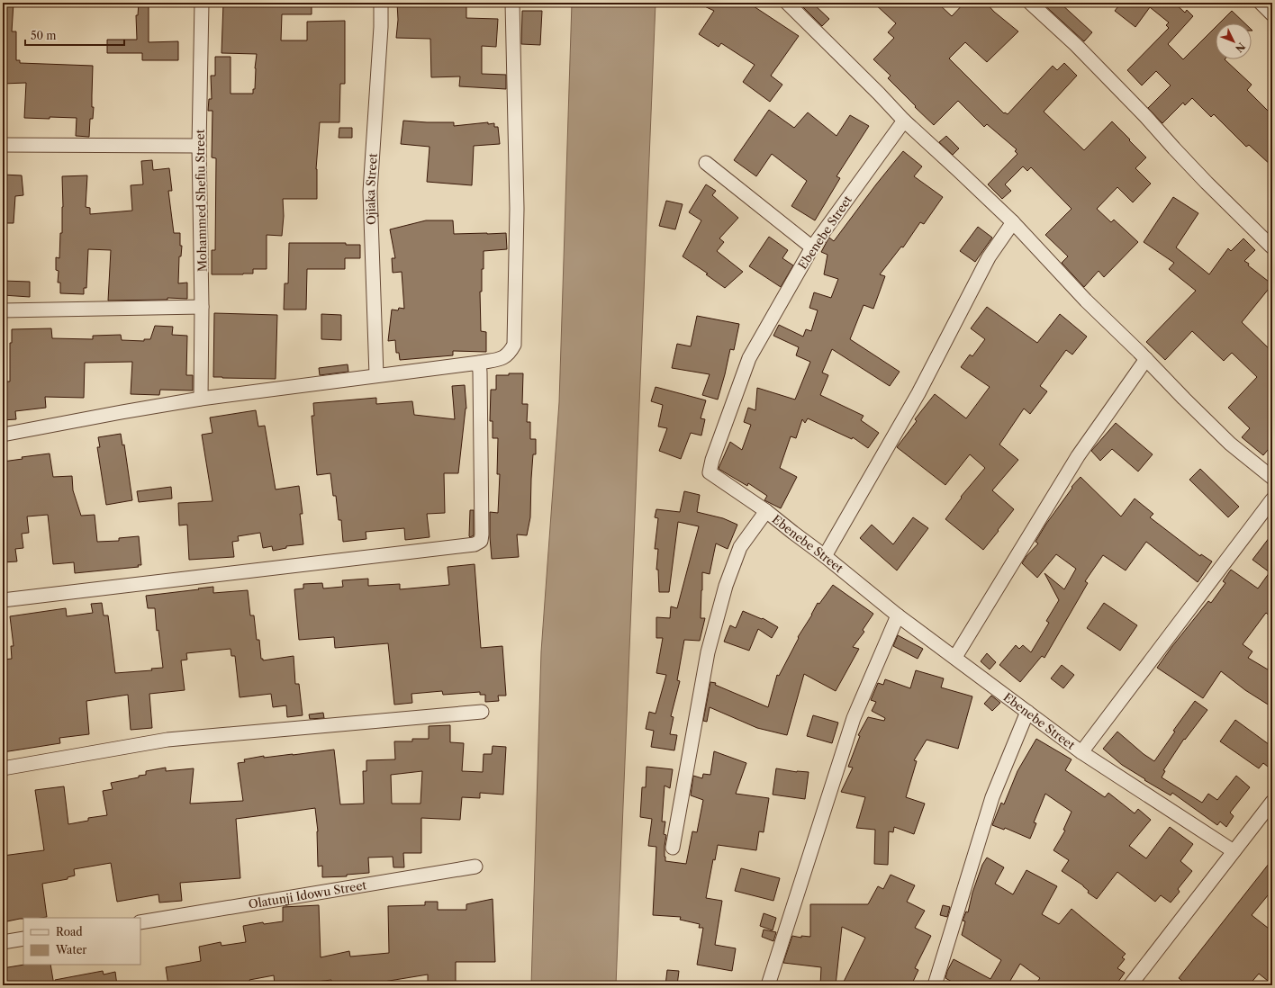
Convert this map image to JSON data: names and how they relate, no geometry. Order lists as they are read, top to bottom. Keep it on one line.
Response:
{"streets":{"street":["Ojiaka Street","Mohammed Shefiu Street","Ebenebe Street","Olatunji Idowu Street"]},"legend":["Road","Water"],"scale_bar":"50 m","north":"bottom right"}
